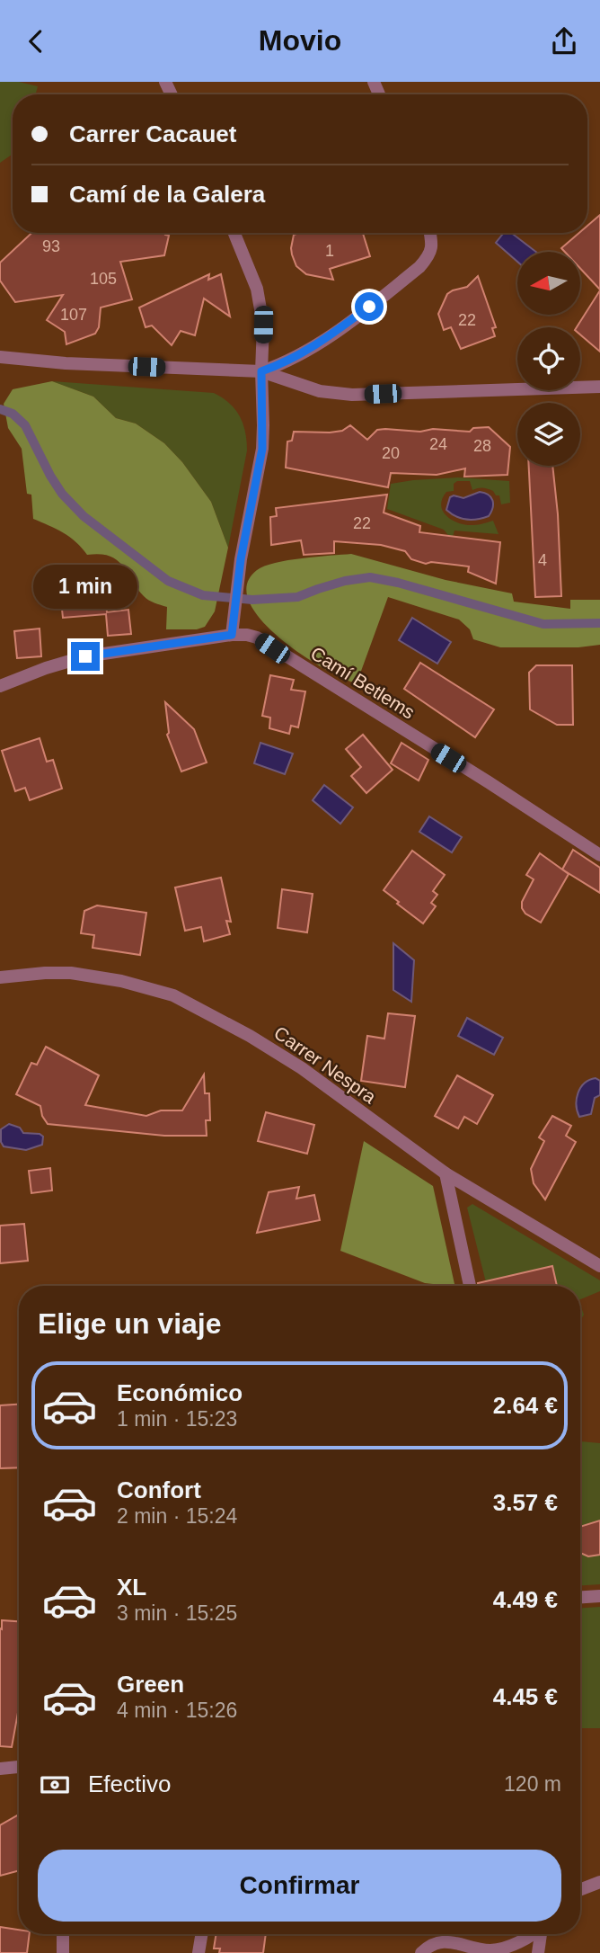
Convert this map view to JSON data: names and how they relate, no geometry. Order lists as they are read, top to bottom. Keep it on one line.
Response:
{"streets":{"street":["Camí Betlems","Carrer Nespra"]},"house_numbers":["93","1","105","107","22","24","28","20","22","4"],"north":"left","page":{"header":"Movio","banner":["Carrer Cacauet","Camí de la Galera"],"bubble":"1 min","heading":"Elige un viaje","list":[{"name":"Económico","note":"1 min · 15:23","value":"2.64 €"},{"name":"Confort","note":"2 min · 15:24","value":"3.57 €"},{"name":"XL","note":"3 min · 15:25","value":"4.49 €"},{"name":"Green","note":"4 min · 15:26","value":"4.45 €"}],"pay":["Efectivo","120 m"],"buttons":"Confirmar"}}
